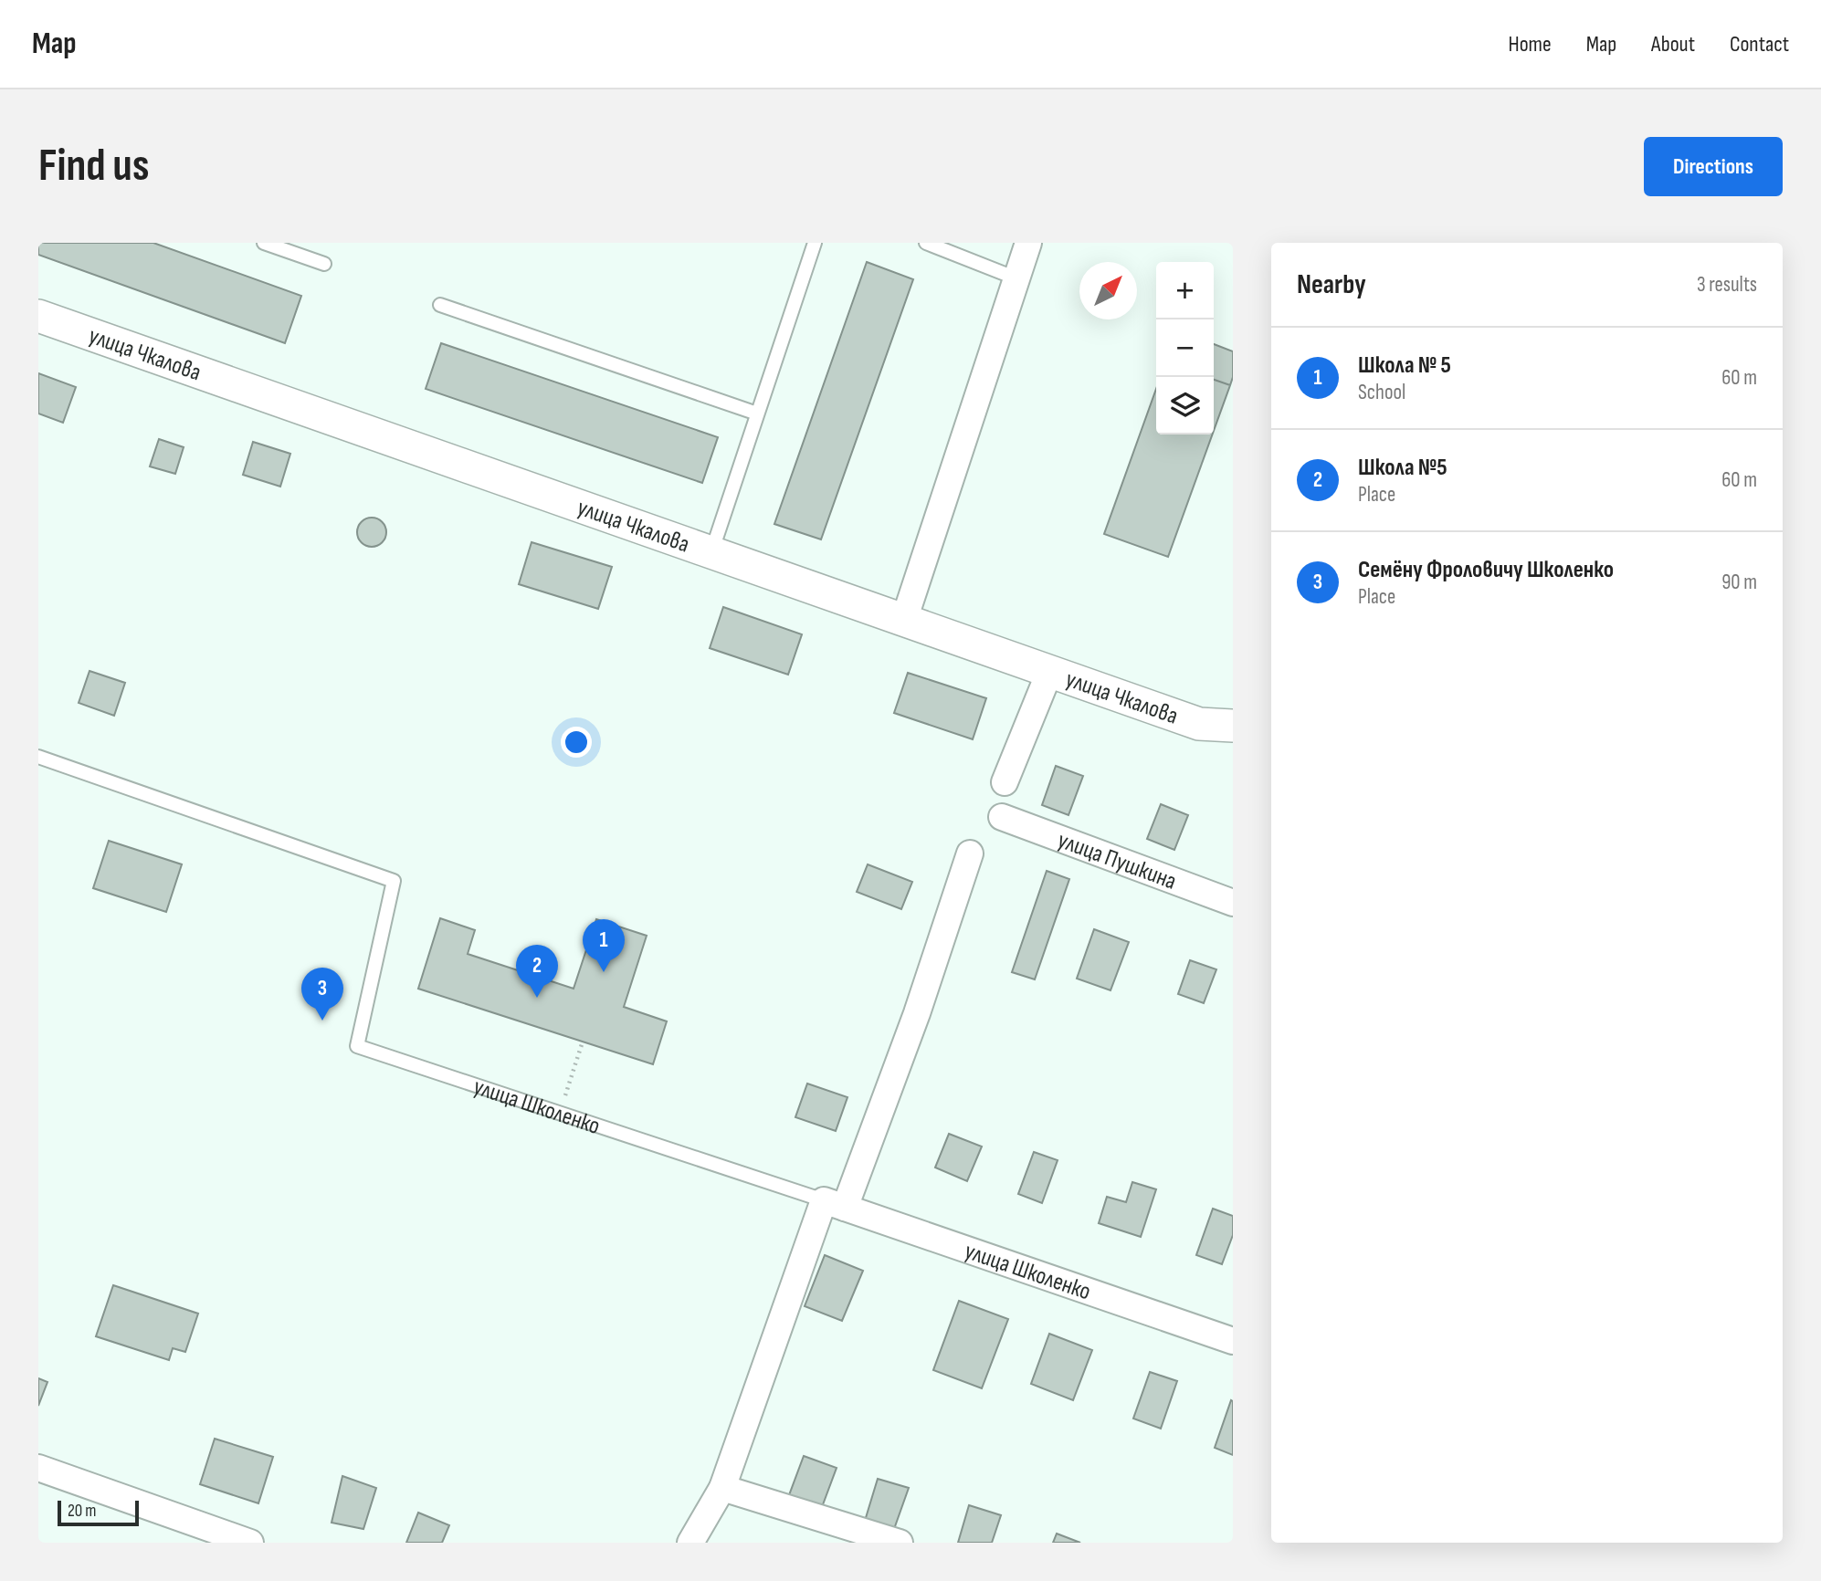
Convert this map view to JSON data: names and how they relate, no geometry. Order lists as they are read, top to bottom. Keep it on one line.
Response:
{"streets":{"street":["улица Чкалова","улица Пушкина","улица Школенко"]},"scale_bar":"20 m","north":"top right","page":{"header":"Map","nav":["Home","Map","About","Contact"],"buttons":"Directions","title":"Find us","heading":["Nearby","3 results"],"map_buttons":["+","−"],"list":[{"mark":"1","name":"Школа № 5","note":"School","value":"60 m"},{"mark":"2","name":"Школа №5","note":"Place","value":"60 m"},{"mark":"3","name":"Семёну Фроловичу Школенко","note":"Place","value":"90 m"}],"pins":["1","2","3"],"scale":"20 m"}}
